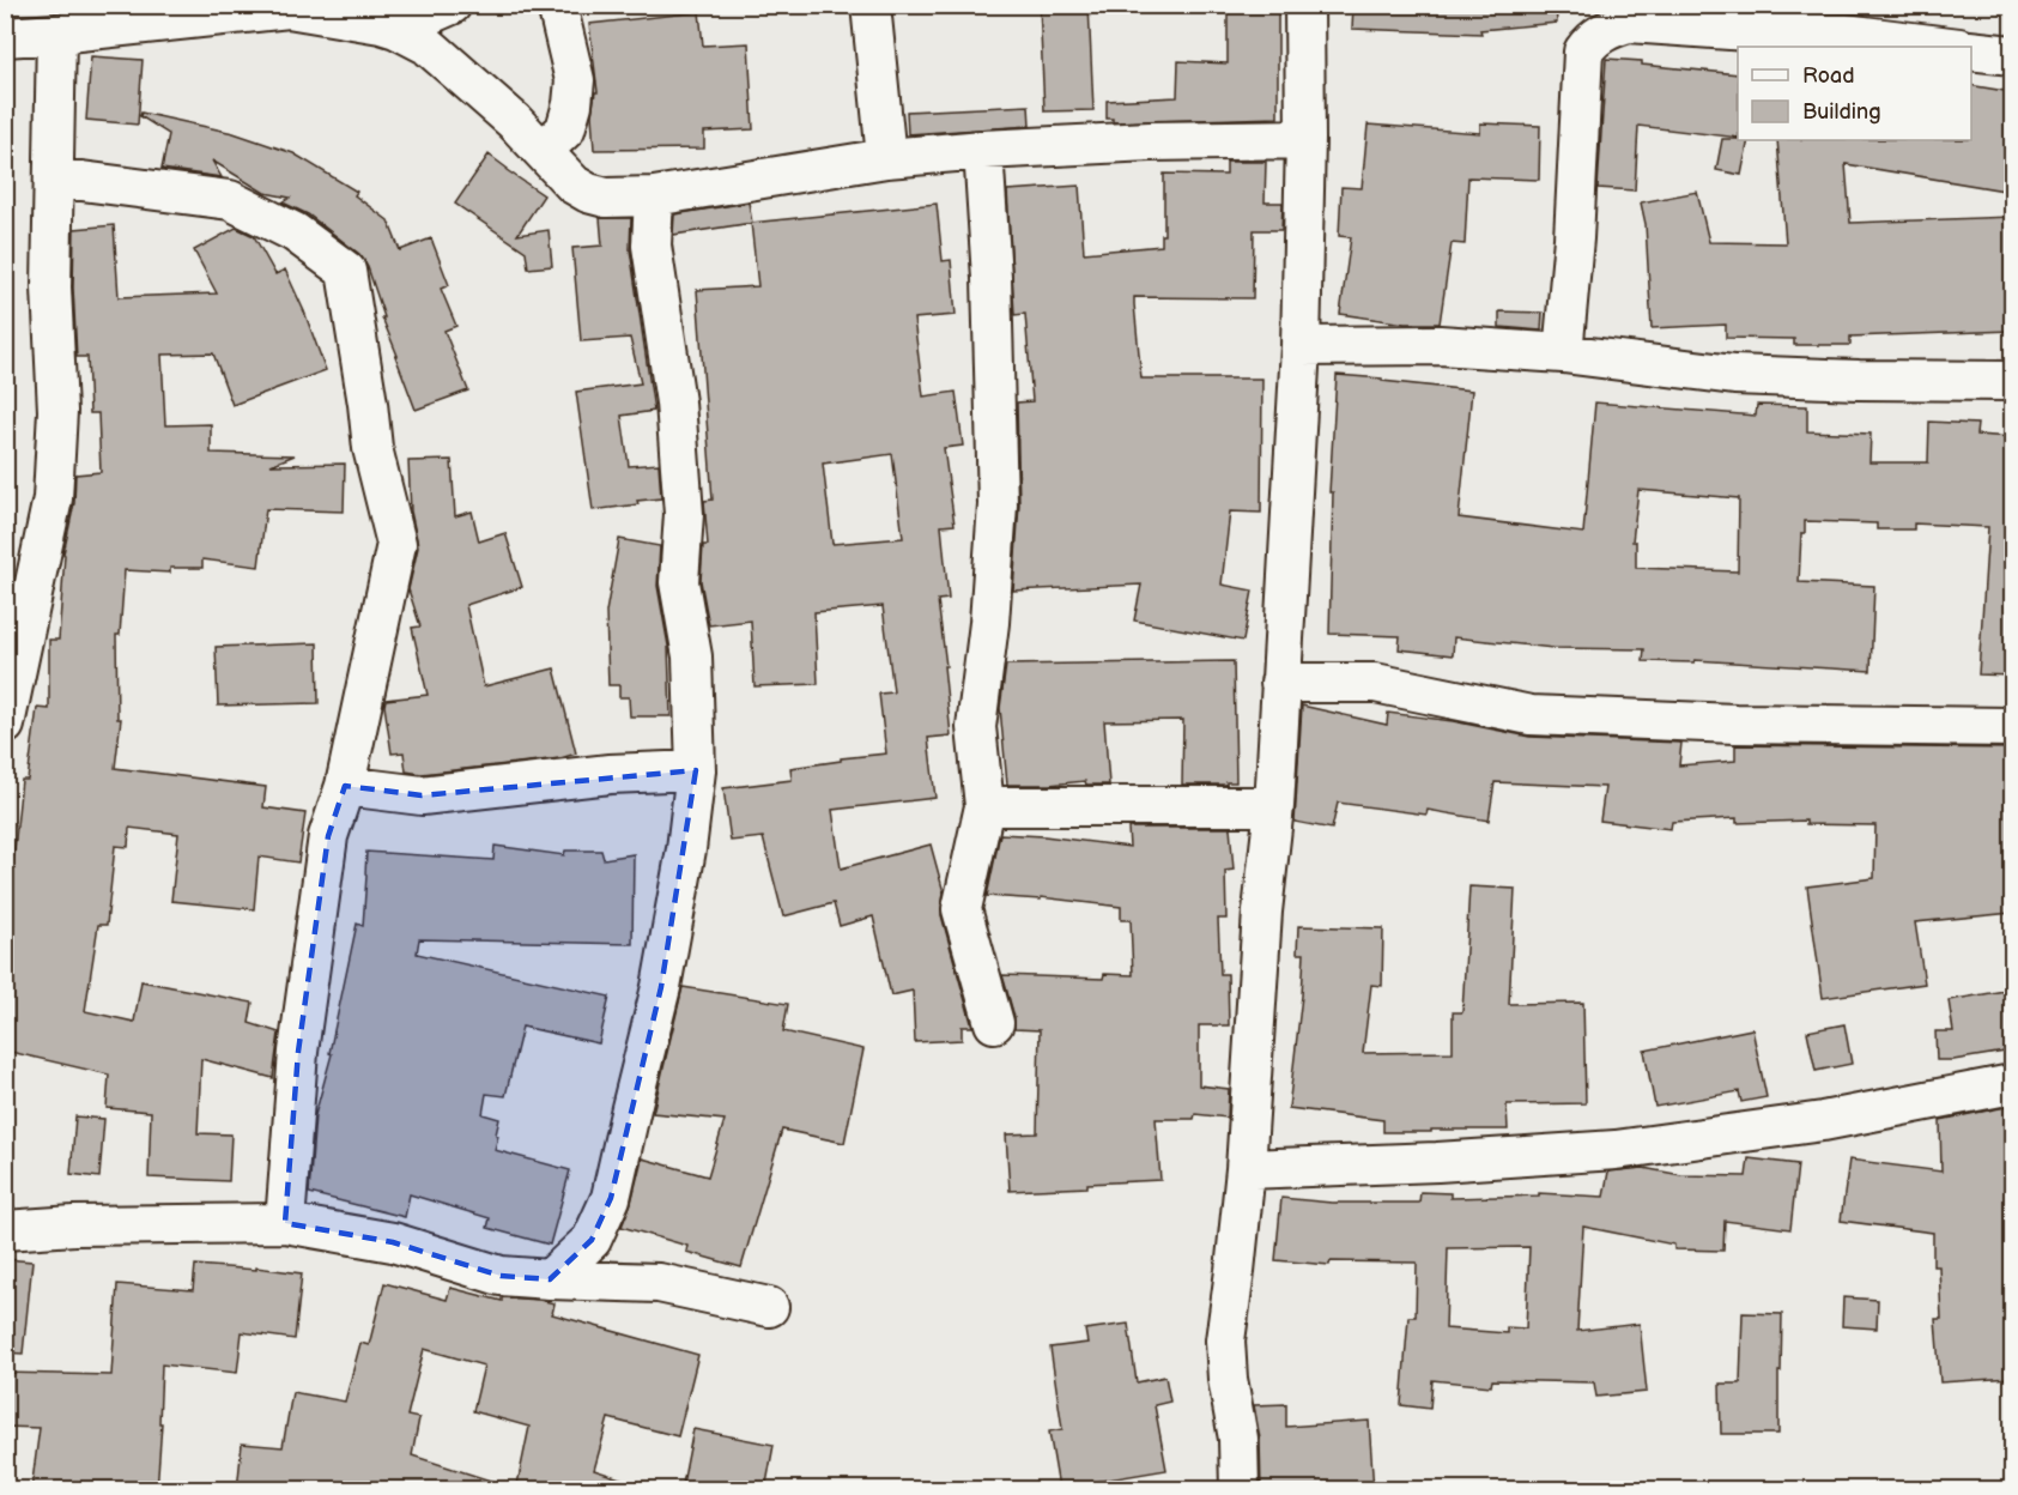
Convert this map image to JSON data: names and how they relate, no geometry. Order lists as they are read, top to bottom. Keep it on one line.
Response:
{"legend":["Road","Building"]}
